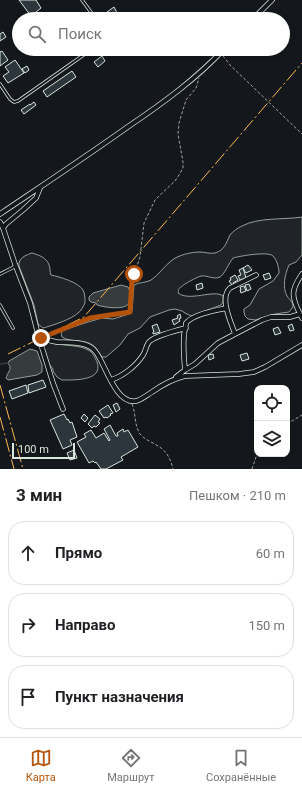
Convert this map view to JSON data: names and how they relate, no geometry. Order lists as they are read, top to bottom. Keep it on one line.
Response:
{"scale_bar":"100 m","page":{"search":"Поиск","scale":"100 m","heading":["3 мин","Пешком · 210 m"],"list":[["Прямо","60 m"],["Направо","150 m"],"Пункт назначения"],"nav":["Карта","Маршрут","Сохранённые"]}}
